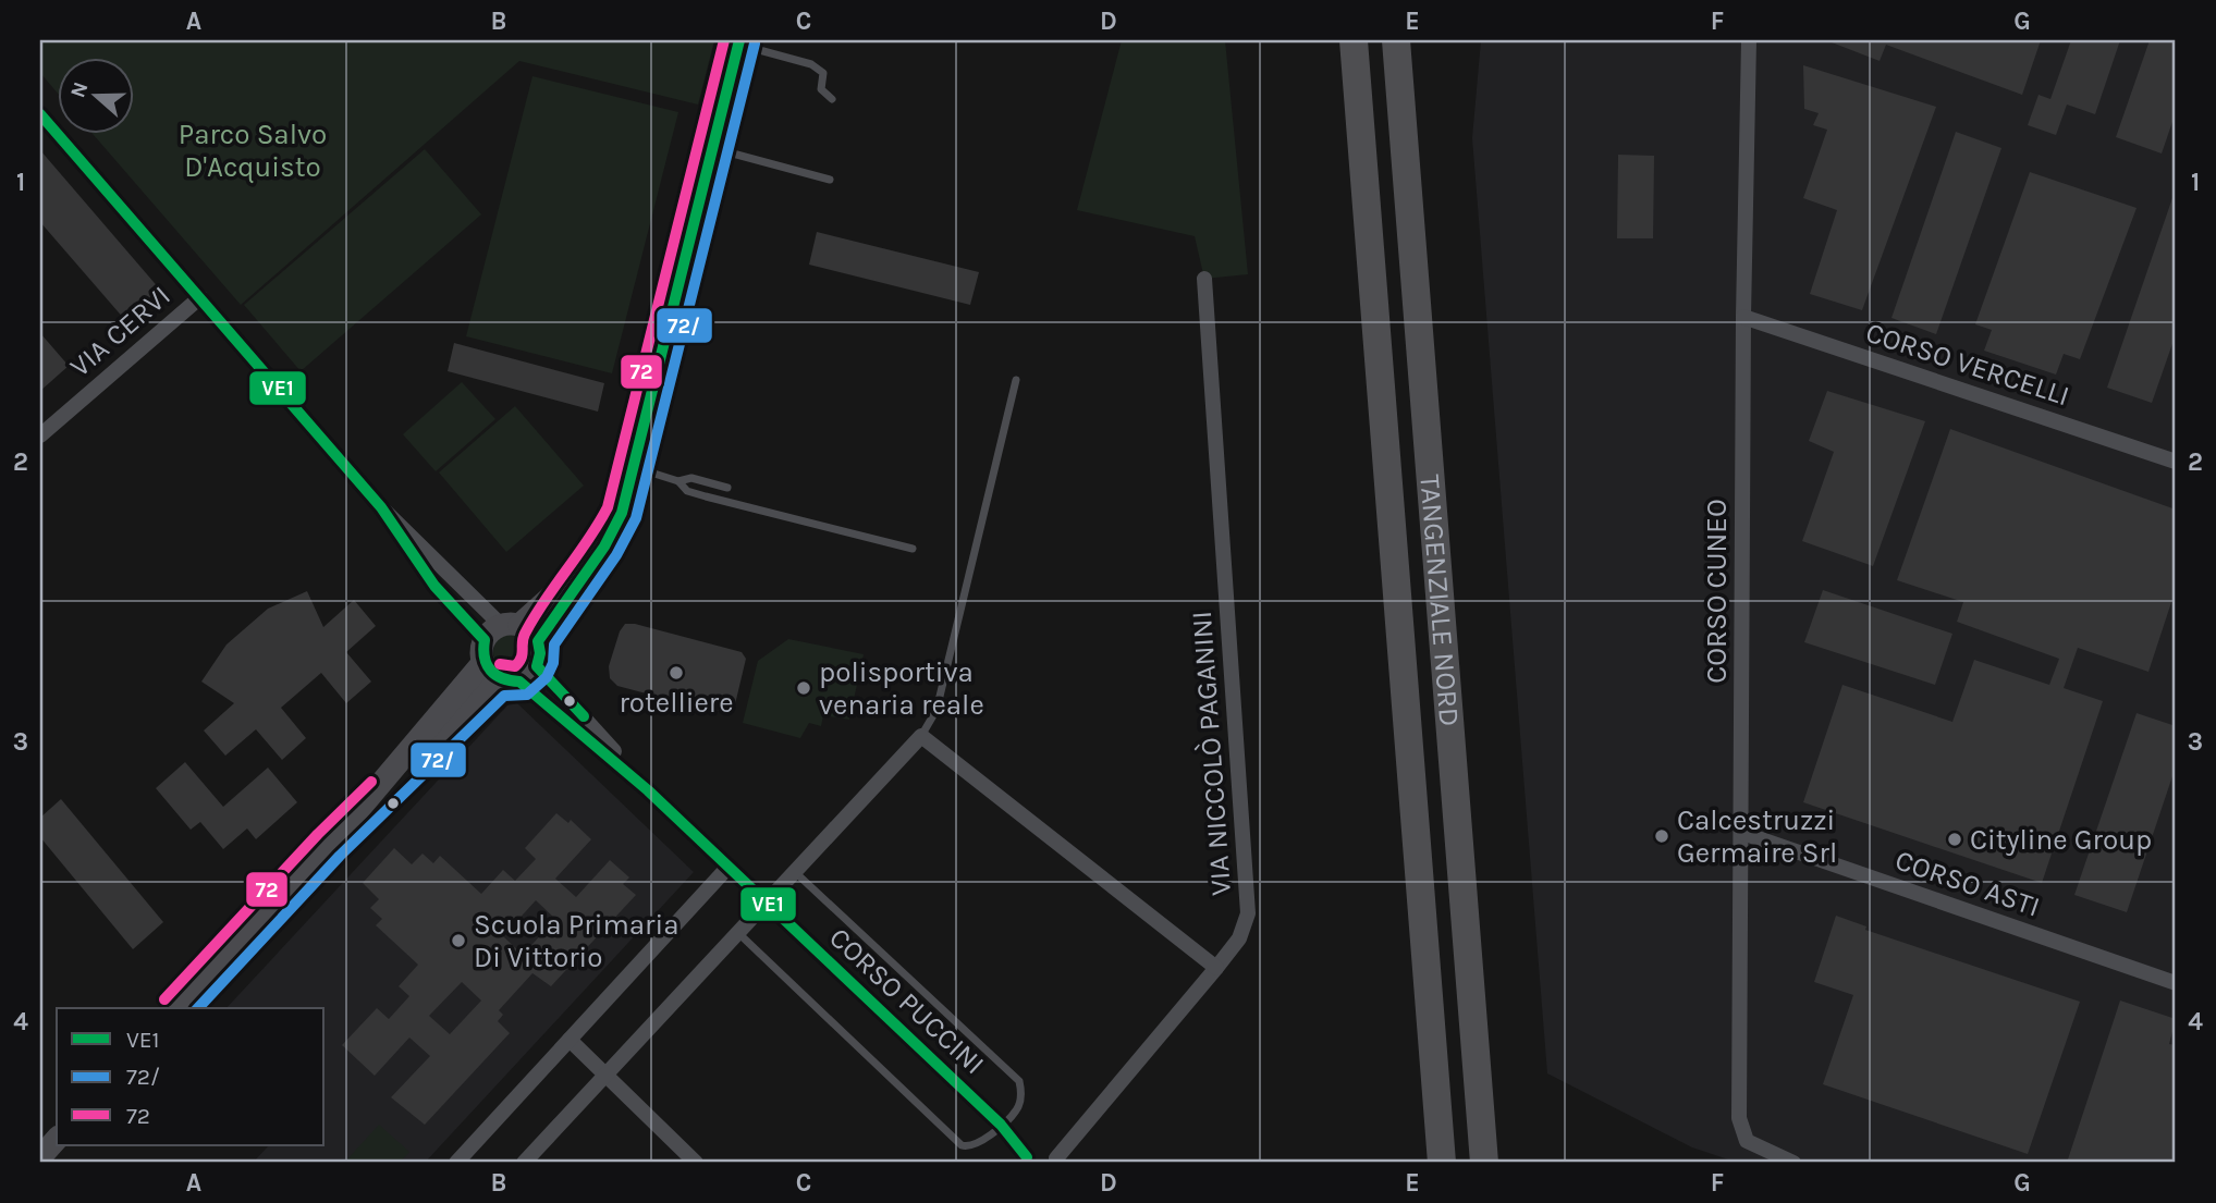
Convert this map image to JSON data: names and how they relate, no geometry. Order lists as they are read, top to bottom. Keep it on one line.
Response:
{"streets":{"highway":["TANGENZIALE NORD"],"street":["VIA CERVI","CORSO VERCELLI","CORSO CUNEO","VIA NICCOLÒ PAGANINI","CORSO ASTI","CORSO PUCCINI"]},"crossings":[["CORSO VERCELLI","CORSO CUNEO"],["CORSO CUNEO","CORSO ASTI"]],"parks":["Parco Salvo D'Acquisto"],"places":["rotelliere","polisportiva venaria reale","Calcestruzzi Germaire Srl","Cityline Group","Scuola Primaria Di Vittorio"],"lines":["transit line VE1","transit line 72","transit line 72/"],"legend":["VE1","72/","72"],"north":"left","grid":{"columns":["A","B","C","D","E","F","G"],"rows":["1","2","3","4"]}}
